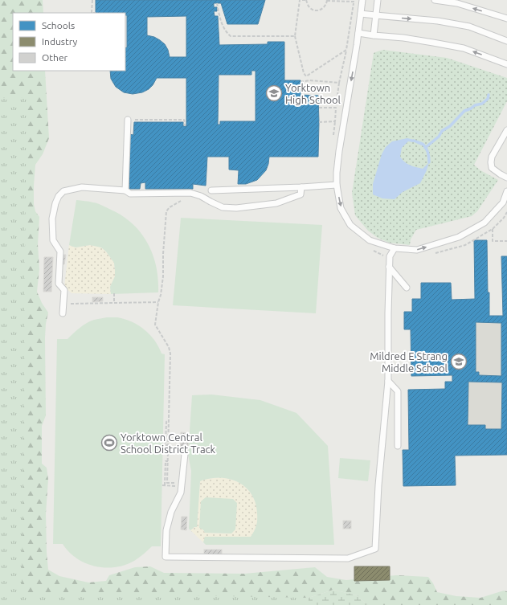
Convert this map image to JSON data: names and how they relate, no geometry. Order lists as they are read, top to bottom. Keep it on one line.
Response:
{"places":{"school or university":["Yorktown High School","Mildred E Strang Middle School"],"sports":["Yorktown Central School District Track"]},"legend":["Schools","Industry","Other"]}
